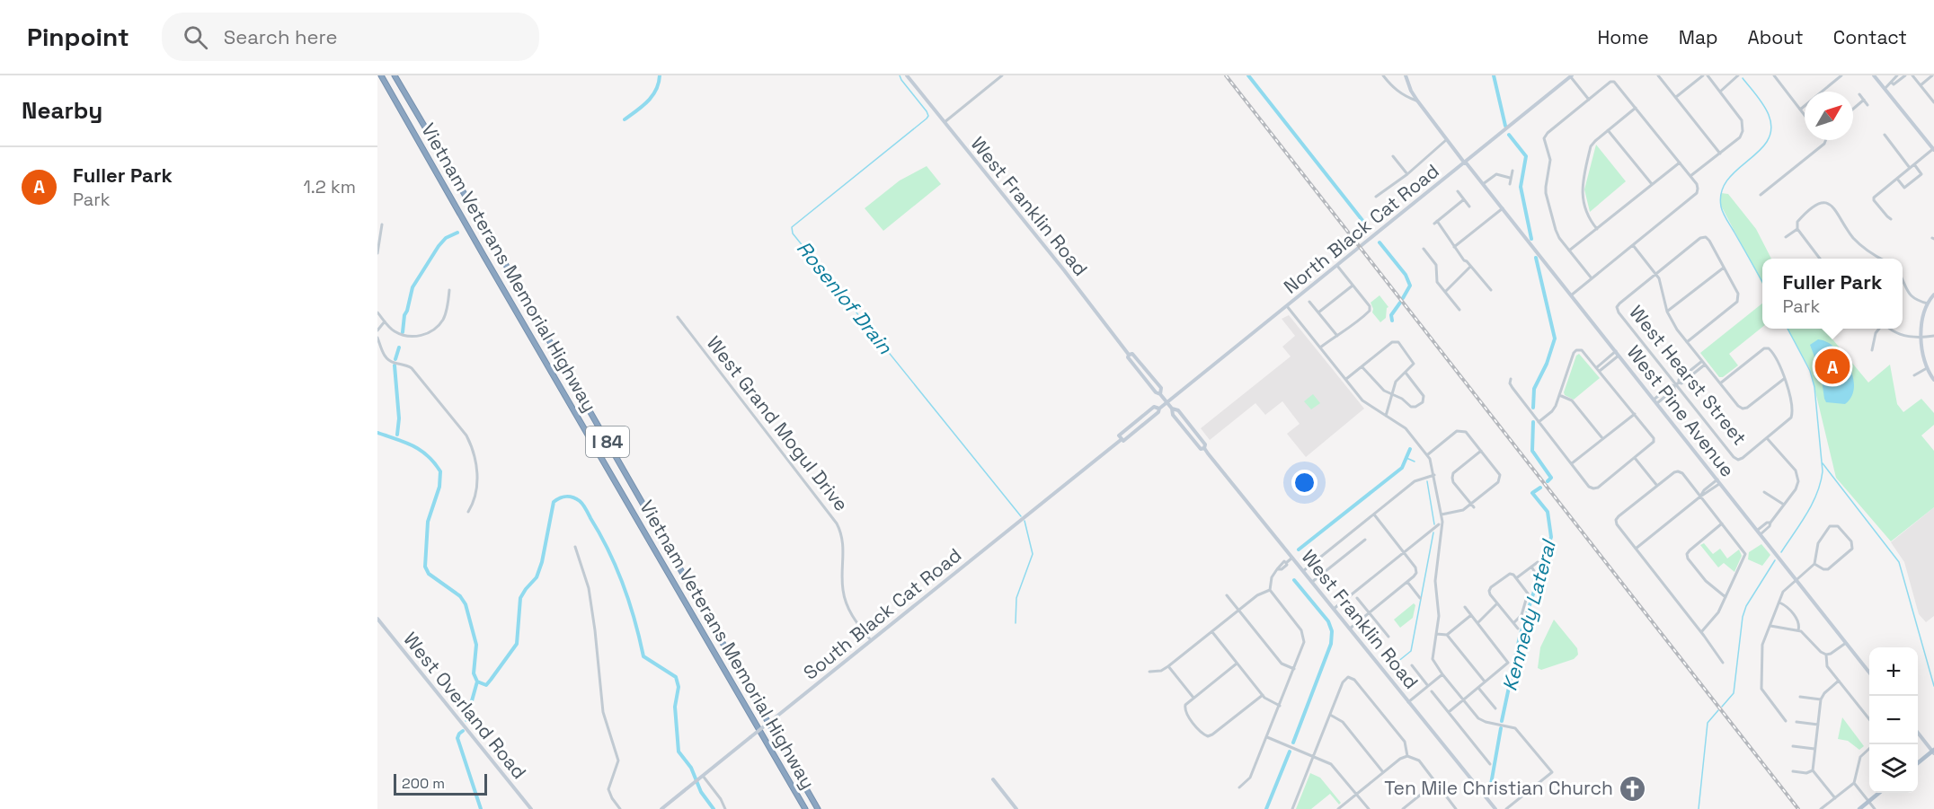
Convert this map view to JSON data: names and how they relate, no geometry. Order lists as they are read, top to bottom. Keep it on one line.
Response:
{"streets":{"highway":["Vietnam Veterans Memorial Highway","I 84"],"street":["West Franklin Road","North Black Cat Road","West Hearst Street","West Pine Avenue","West Grand Mogul Drive","South Black Cat Road","West Overland Road"]},"crossings":[["West Franklin Road","North Black Cat Road"],["West Franklin Road","South Black Cat Road"],["North Black Cat Road","West Pine Avenue"],["North Black Cat Road","South Black Cat Road"],["West Grand Mogul Drive","South Black Cat Road"]],"water":["Rosenlof Drain","Kennedy Lateral"],"places":{"church":["Ten Mile Christian Church"]},"scale_bar":"200 m","north":"top right","page":{"header":"Pinpoint","search":"Search here","nav":["Home","Map","About","Contact"],"heading":"Nearby","list":[{"mark":"A","name":"Fuller Park","note":"Park","value":"1.2 km"}],"popup":["Fuller Park","Park"],"pins":"A","map_buttons":["+","−"],"scale":"200 m"}}
